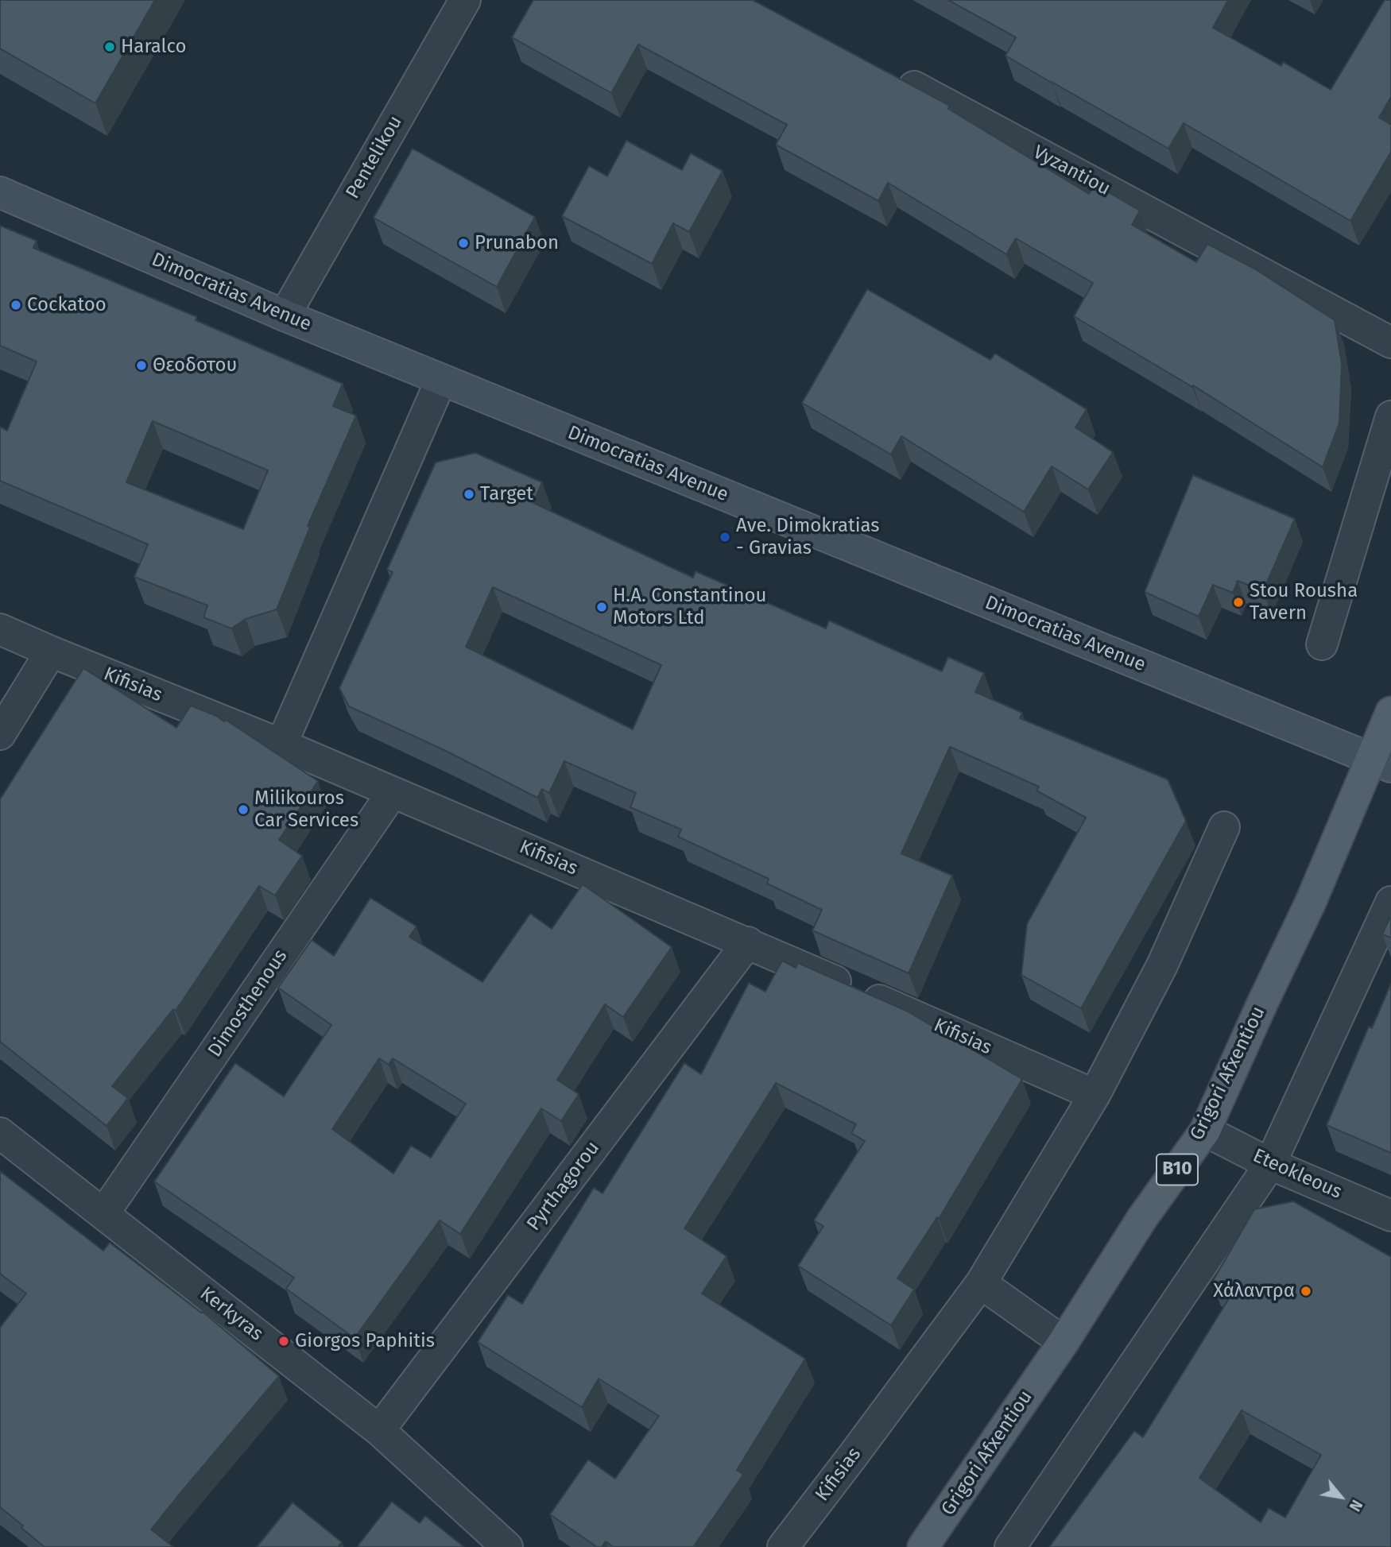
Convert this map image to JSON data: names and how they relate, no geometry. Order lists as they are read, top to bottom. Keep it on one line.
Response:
{"streets":{"main road":["Dimocratias Avenue","Grigori Afxentiou","B10"],"street":["Pentelikou","Vyzantiou","Kifisias","Dimosthenous","Eteokleous","Pyrthagorou","Kerkyras"]},"crossings":[["Pentelikou","Dimocratias Avenue"],["Dimocratias Avenue","Grigori Afxentiou"],["Kifisias","Dimosthenous"],["Kifisias","Pyrthagorou"],["Dimosthenous","Kerkyras"],["Grigori Afxentiou","Eteokleous"],["Pyrthagorou","Kerkyras"]],"places":["Haralco","Prunabon","Cockatoo","Θεοδοτου","Target","Ave. Dimokratias - Gravias","Stou Rousha Tavern","H.A. Constantinou Motors Ltd","Milikouros Car Services","Χάλαντρα","Giorgos Paphitis"],"north":"bottom right"}
